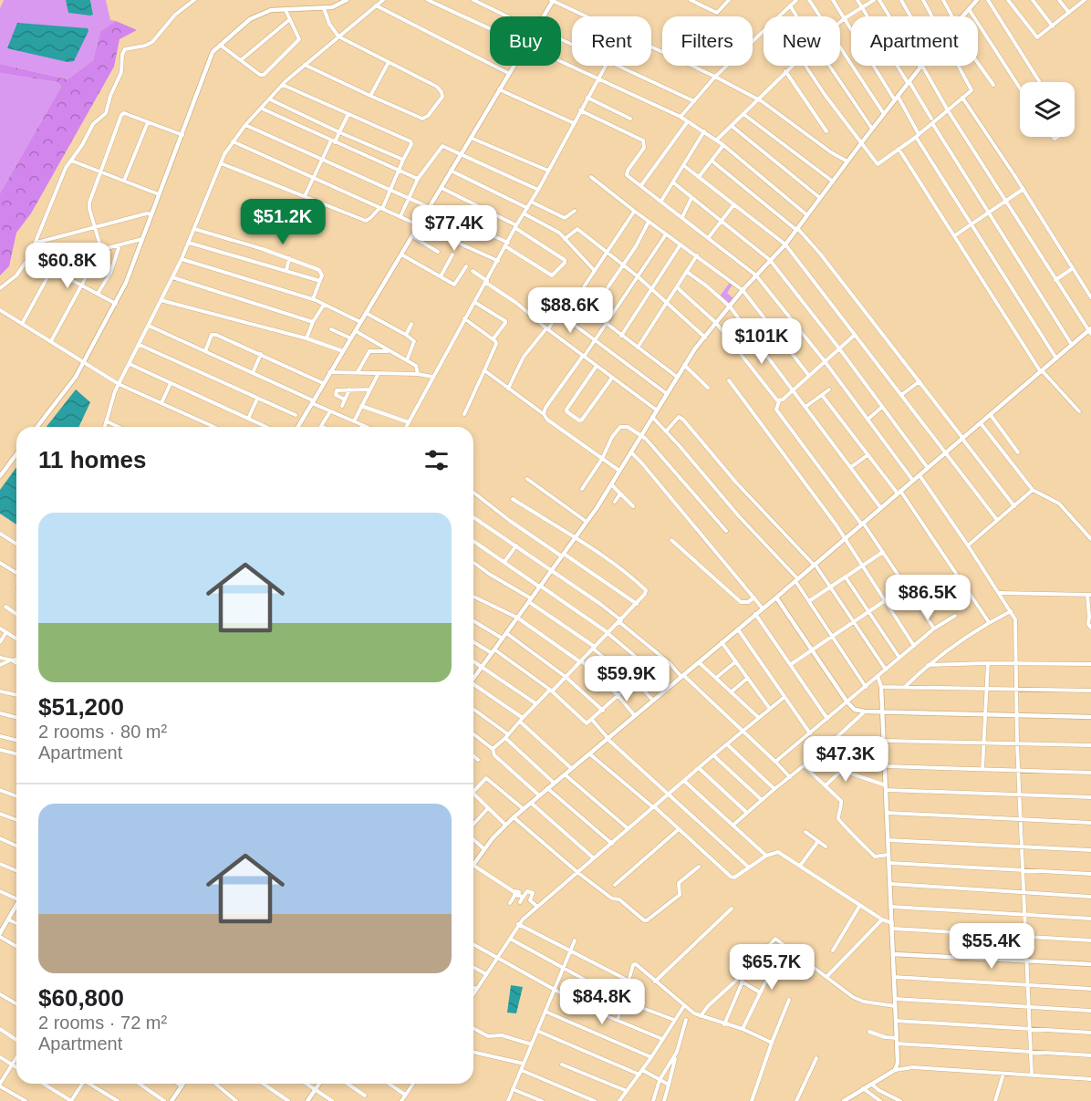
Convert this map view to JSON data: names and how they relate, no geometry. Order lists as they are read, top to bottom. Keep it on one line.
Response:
{"page":{"chip":["Buy","Rent","Filters","New","Apartment"],"price":["$51.2K","$77.4K","$60.8K","$88.6K","$101K","$86.5K","$59.9K","$47.3K","$55.4K","$65.7K","$84.8K"],"heading":"11 homes","list":[{"name":"$51,200","note":"2 rooms · 80 m² · Apartment"},{"name":"$60,800","note":"2 rooms · 72 m² · Apartment"}]}}
